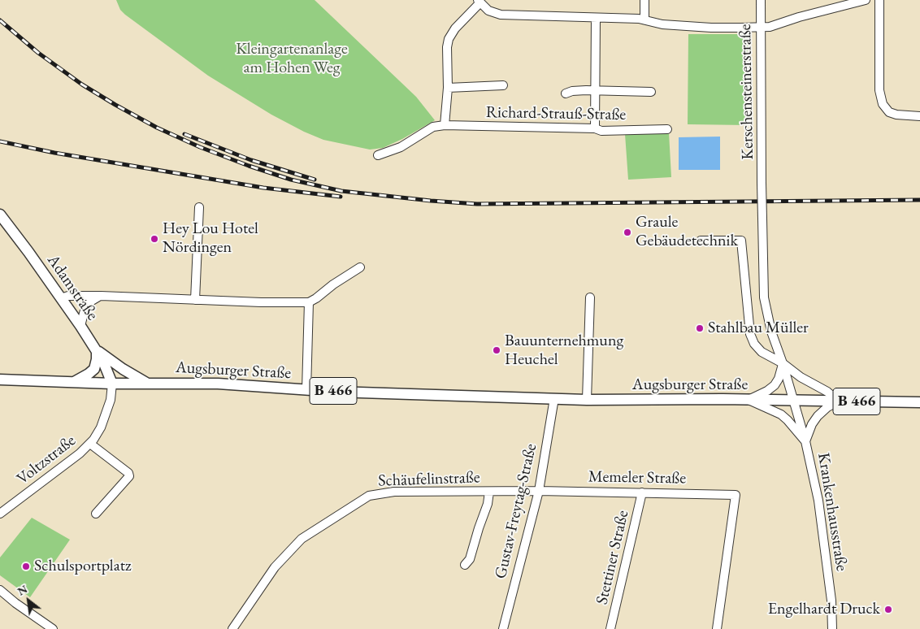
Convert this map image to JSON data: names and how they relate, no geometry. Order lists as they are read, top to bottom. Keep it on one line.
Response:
{"streets":{"main road":["Adamstraße","Augsburger Straße","B 466"],"street":["Kerschensteinerstraße","Richard-Strauß-Straße","Voltzstraße","Memeler Straße","Schäufelinstraße","Gustav-Freytag-Straße","Krankenhausstraße","Stettiner Straße"]},"crossings":[["Adamstraße","Augsburger Straße"],["Adamstraße","B 466"],["Adamstraße","Voltzstraße"],["Augsburger Straße","B 466"],["Augsburger Straße","Voltzstraße"],["Augsburger Straße","Gustav-Freytag-Straße"],["Augsburger Straße","Krankenhausstraße"],["Memeler Straße","Schäufelinstraße"],["Memeler Straße","Gustav-Freytag-Straße"],["Memeler Straße","Stettiner Straße"],["Schäufelinstraße","Gustav-Freytag-Straße"]],"parks":["Kleingartenanlage am Hohen Weg"],"places":["Graule Gebäudetechnik","Hey Lou Hotel Nördingen","Stahlbau Müller","Bauunternehmung Heuchel","Schulsportplatz","Engelhardt Druck"],"north":"top left"}
